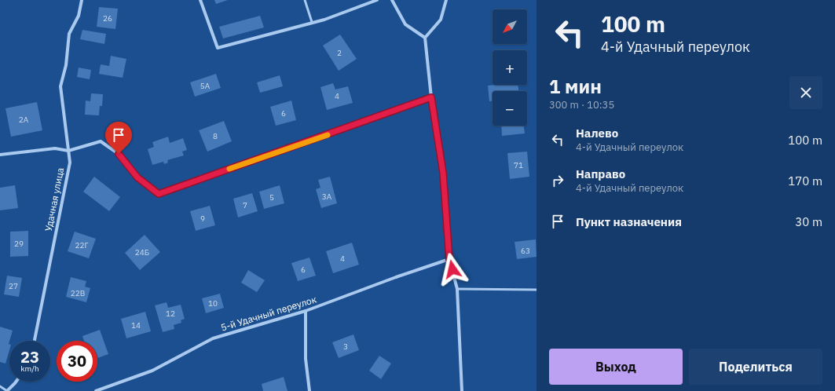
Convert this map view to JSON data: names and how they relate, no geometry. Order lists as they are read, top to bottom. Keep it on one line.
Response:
{"streets":{"street":["Удачная улица","5-й Удачный переулок"]},"house_numbers":["26","2","5А","4","6","2А","8","71","3А","5","7","9","29","22Г","63","24Б","4","6","27","22В","10","12","14","3"],"north":"bottom left","page":{"turn":["100 m","4-й Удачный переулок"],"map_buttons":["+","−"],"heading":["1 мин","300 m · 10:35"],"list":[{"name":"Налево","note":"4-й Удачный переулок","value":"100 m"},{"name":"Направо","note":"4-й Удачный переулок","value":"170 m"},{"name":"Пункт назначения","value":"30 m"}],"speed":"23 km/h","limit":"30","buttons":["Выход","Поделиться"]}}
